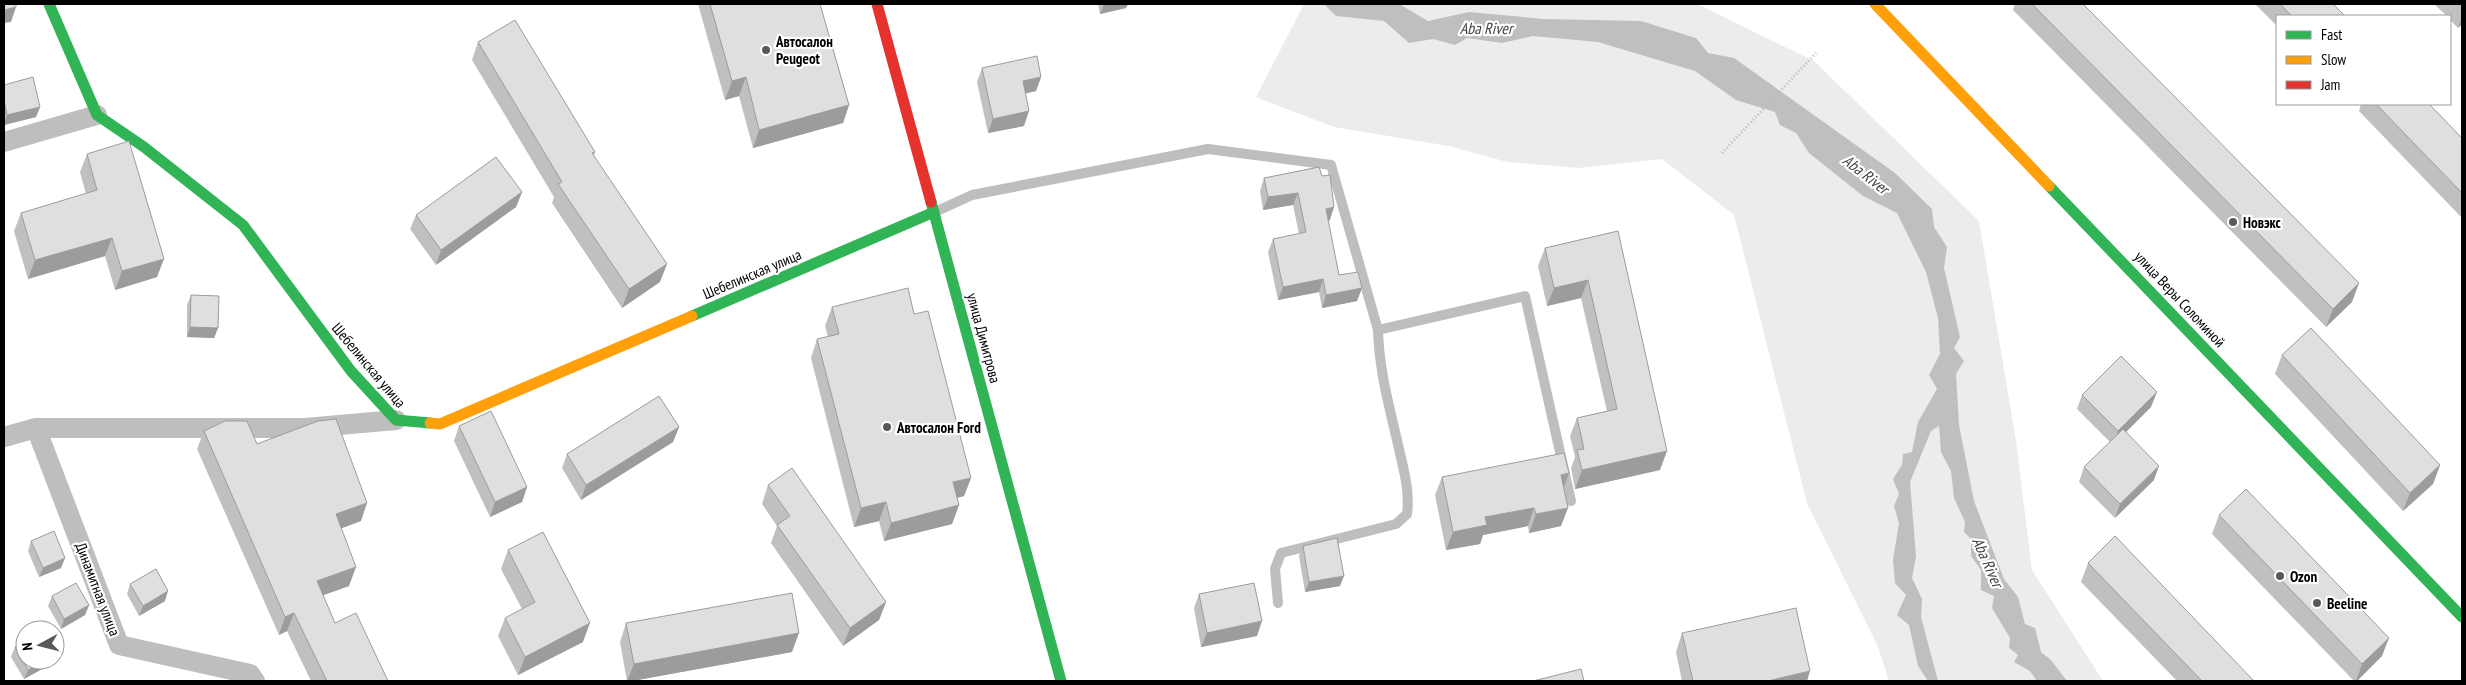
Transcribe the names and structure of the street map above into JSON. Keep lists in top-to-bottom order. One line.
{"streets":{"street":["Шебелинская улица","улица Веры Соломиной","улица Димитрова","Динамитная улица"]},"crossings":[["Шебелинская улица","улица Димитрова"]],"water":["Aba River"],"places":["Автосалон Peugeot","Новэкс","Автосалон Ford","Ozon","Beeline"],"legend":["Fast","Slow","Jam"],"north":"left"}
